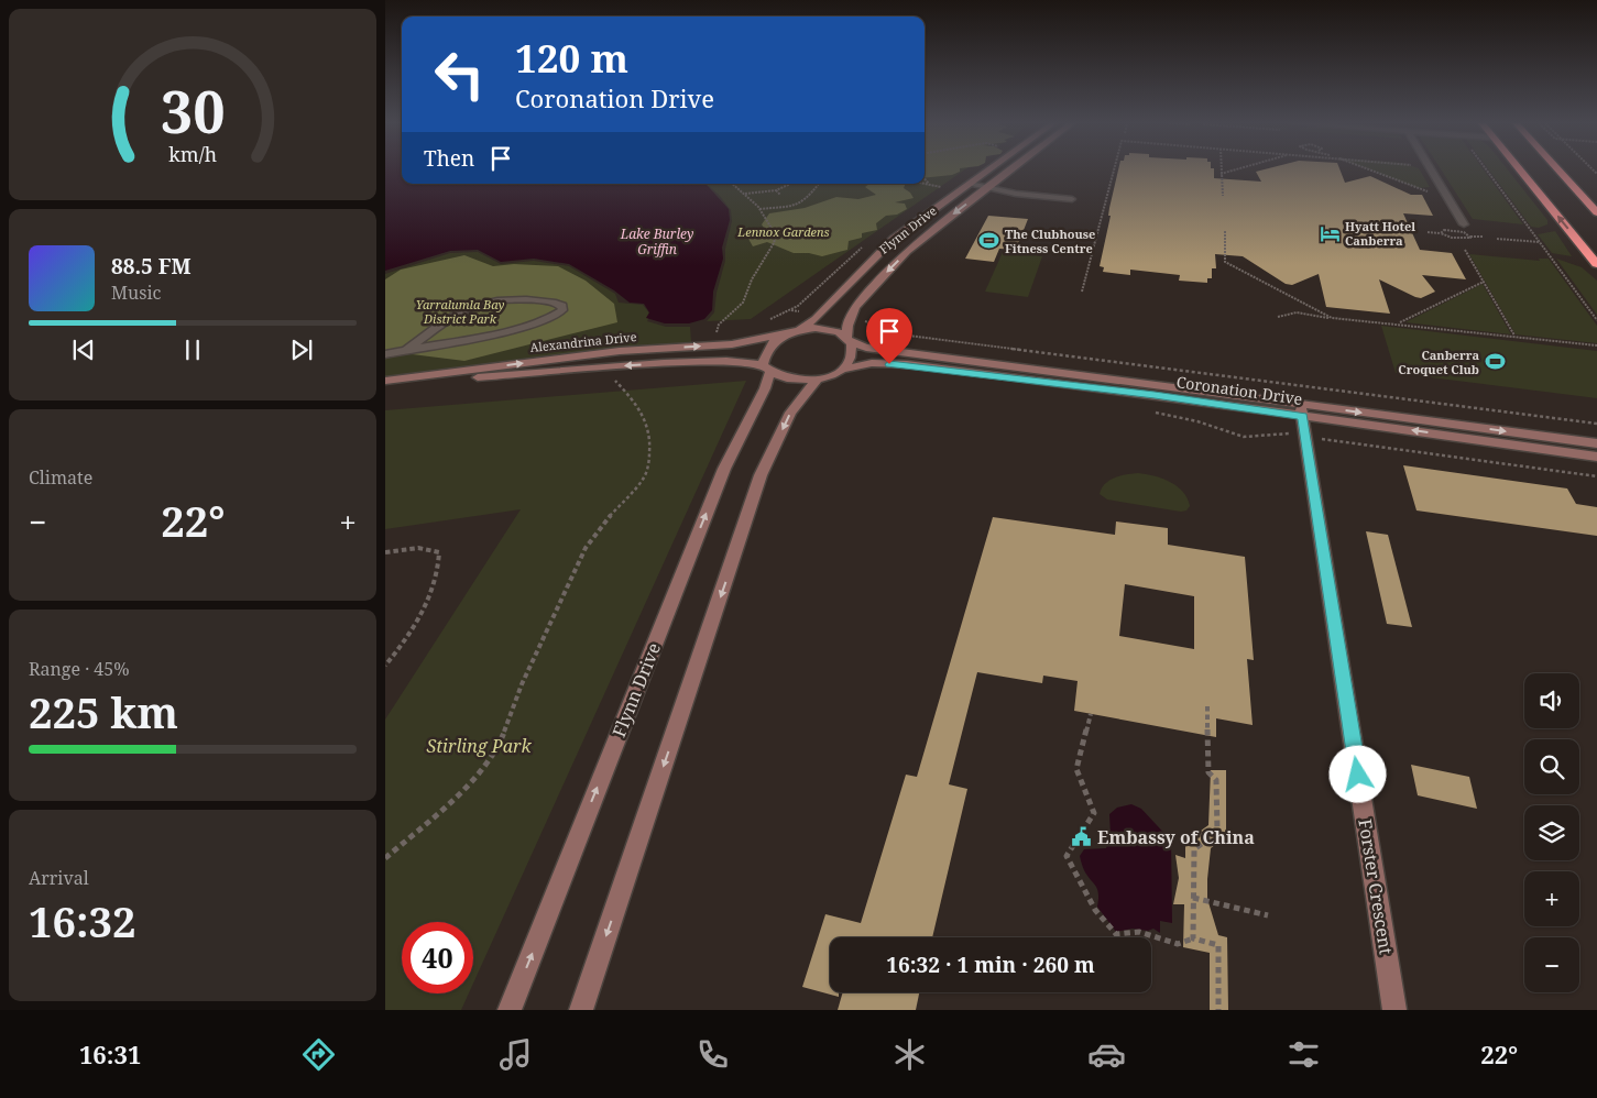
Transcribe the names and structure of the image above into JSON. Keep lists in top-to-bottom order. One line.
{"streets":{"main road":["Flynn Drive","Alexandrina Drive","Coronation Drive","Forster Crescent"]},"crossings":[["Flynn Drive","Alexandrina Drive"],["Flynn Drive","Coronation Drive"],["Alexandrina Drive","Coronation Drive"],["Coronation Drive","Forster Crescent"]],"water":["Lake Burley Griffin"],"parks":["Lennox Gardens","Yarralumla Bay District Park","Stirling Park"],"places":{"hotel":["Hyatt Hotel Canberra"],"sports":["The Clubhouse Fitness Centre","Canberra Croquet Club"],"public building":["Embassy of China"]},"page":{"turn":["120 m","Coronation Drive"],"then":"Then","song":["88.5 FM","Music"],"tile":["Climate",["Range · 45%","225 km"],["Arrival","16:32"]],"heat":["−","22°","+"],"map_buttons":["+","−"],"limit":"40","trip":"16:32 · 1 min · 260 m","tabs":["16:31","22°"],"gauge":["30","km/h"]}}
